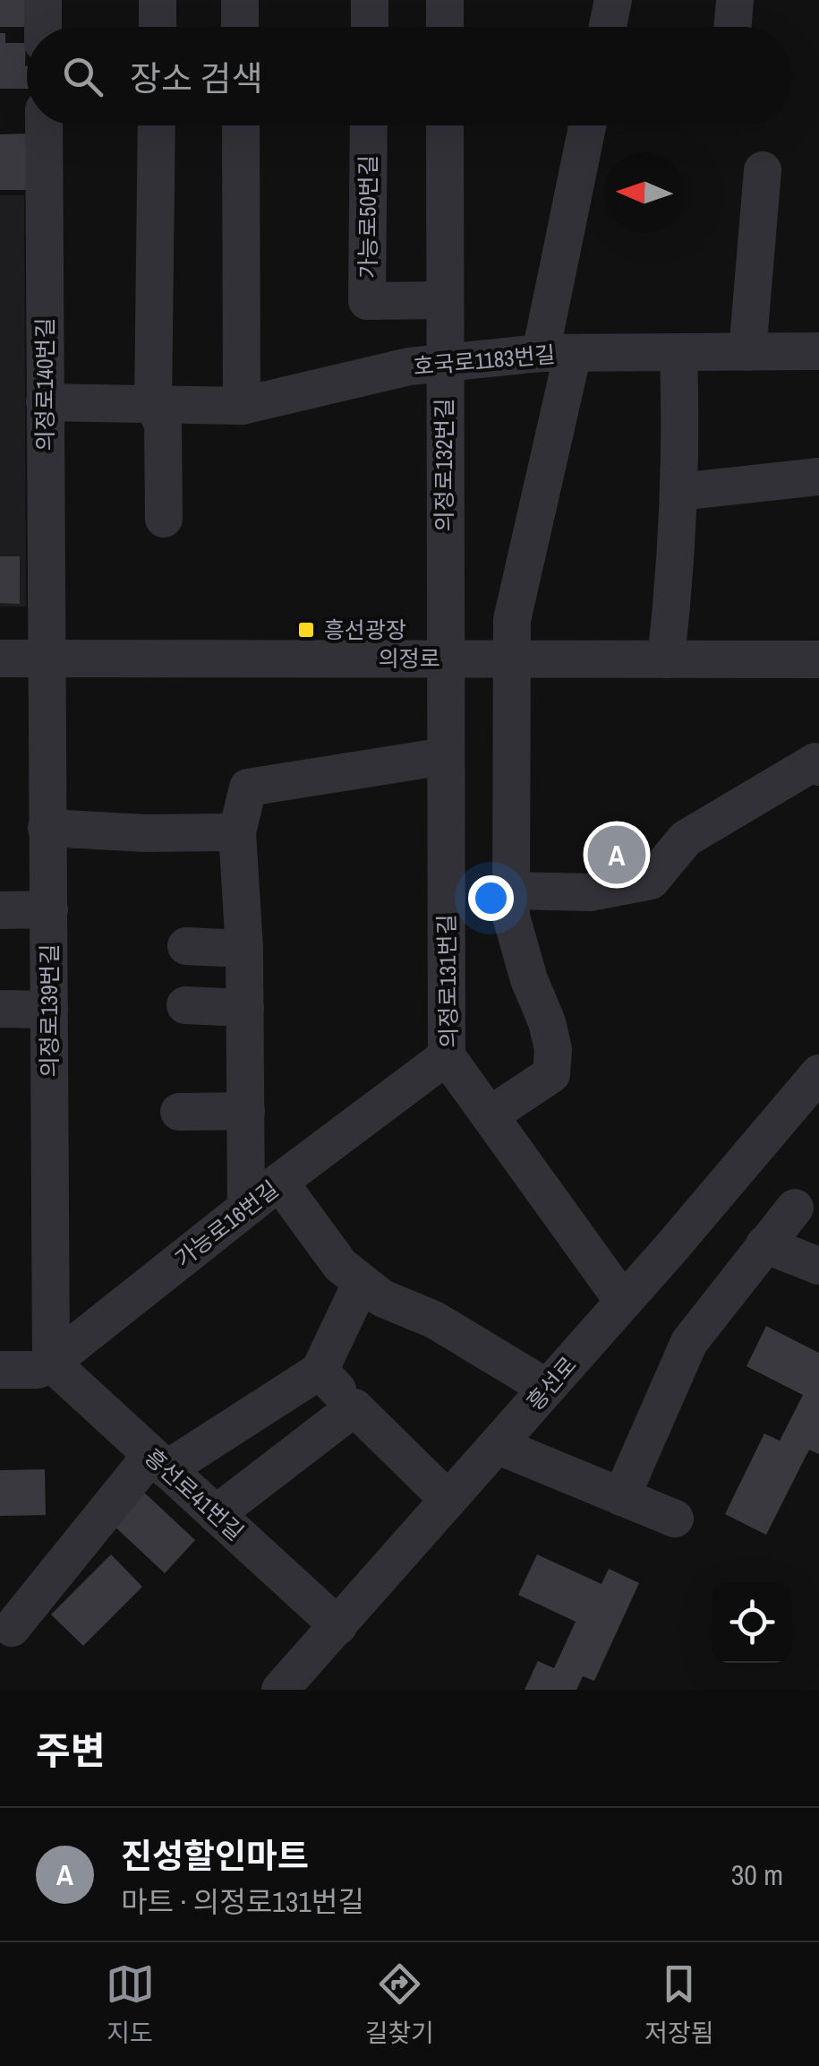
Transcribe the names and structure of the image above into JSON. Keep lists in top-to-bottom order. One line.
{"streets":{"street":["가능로50번길","호국로1183번길","의정로140번길","의정로132번길","의정로","의정로131번길","의정로139번길","가능로16번길","흥선로","흥선로41번길"]},"crossings":[["가능로50번길","의정로132번길"],["호국로1183번길","의정로140번길"],["호국로1183번길","의정로132번길"],["의정로140번길","의정로"],["의정로140번길","의정로139번길"],["의정로132번길","의정로"],["의정로132번길","의정로131번길"],["의정로","의정로131번길"],["의정로","의정로139번길"],["의정로131번길","가능로16번길"],["의정로131번길","흥선로"],["의정로139번길","가능로16번길"],["의정로139번길","흥선로41번길"],["가능로16번길","흥선로41번길"],["흥선로","흥선로41번길"]],"places":{"transit":["흥선광장"]},"north":"left","page":{"search":"장소 검색","pins":"A","heading":"주변","list":[{"mark":"A","name":"진성할인마트","note":"마트 · 의정로131번길","value":"30 m"}],"nav":["지도","길찾기","저장됨"]}}
